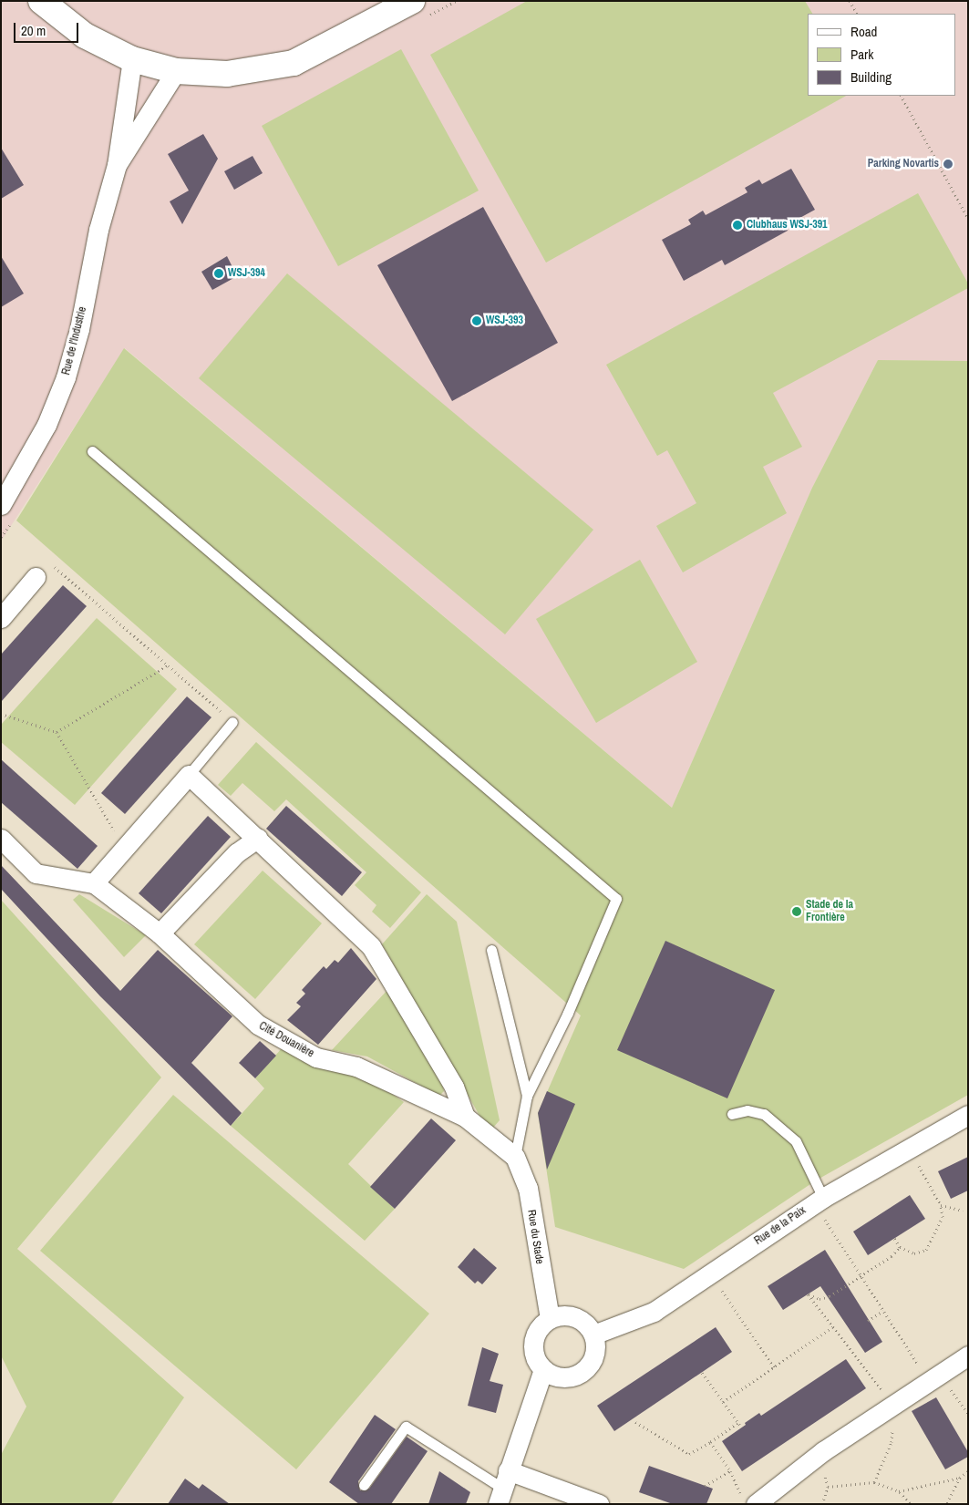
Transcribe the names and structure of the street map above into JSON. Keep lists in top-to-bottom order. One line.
{"streets":{"street":["Rue de l'Industrie","Cité Douanière","Rue de la Paix","Rue du Stade"]},"crossings":[["Cité Douanière","Rue du Stade"],["Rue de la Paix","Rue du Stade"]],"places":["Parking Novartis","Clubhaus WSJ-391","WSJ-394","WSJ-393","Stade de la Frontière"],"legend":["Road","Park","Building"],"scale_bar":"20 m"}
